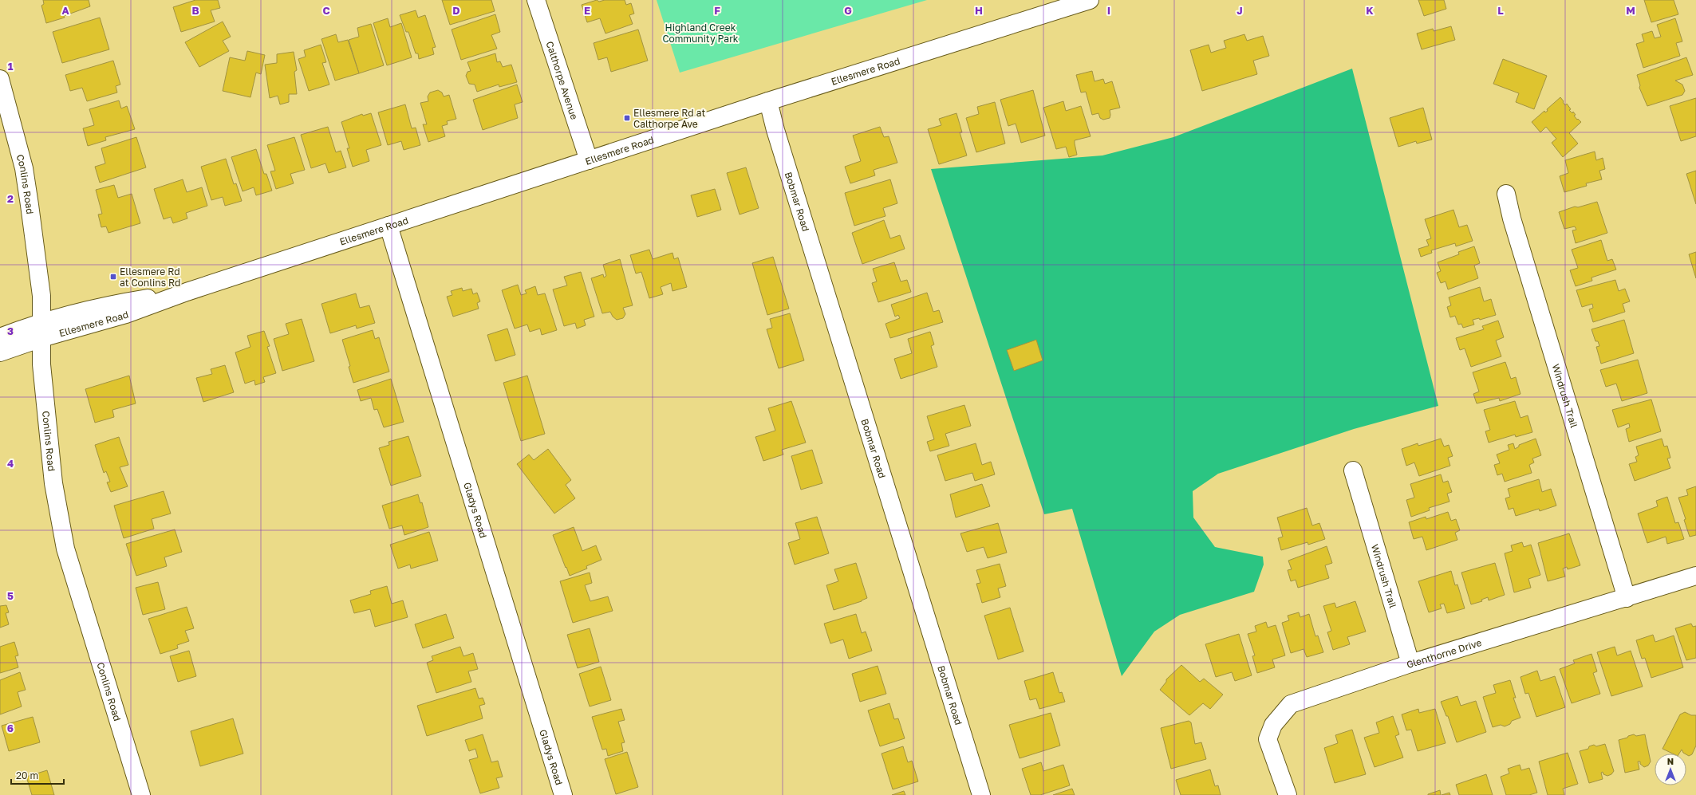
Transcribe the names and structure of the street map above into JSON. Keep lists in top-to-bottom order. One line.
{"streets":{"street":["Ellesmere Road","Calthorpe Avenue","Conlins Road","Bobmar Road","Windrush Trail","Gladys Road","Glenthorne Drive"]},"crossings":[["Ellesmere Road","Calthorpe Avenue"],["Ellesmere Road","Conlins Road"],["Ellesmere Road","Bobmar Road"],["Ellesmere Road","Gladys Road"],["Windrush Trail","Glenthorne Drive"]],"parks":["Highland Creek Community Park"],"places":{"transit":["Ellesmere Rd at Calthorpe Ave","Ellesmere Rd at Conlins Rd"]},"scale_bar":"20 m","north":"top","grid":{"columns":["A","B","C","D","E","F","G","H","I","J","K","L","M"],"rows":["1","2","3","4","5","6"]}}
